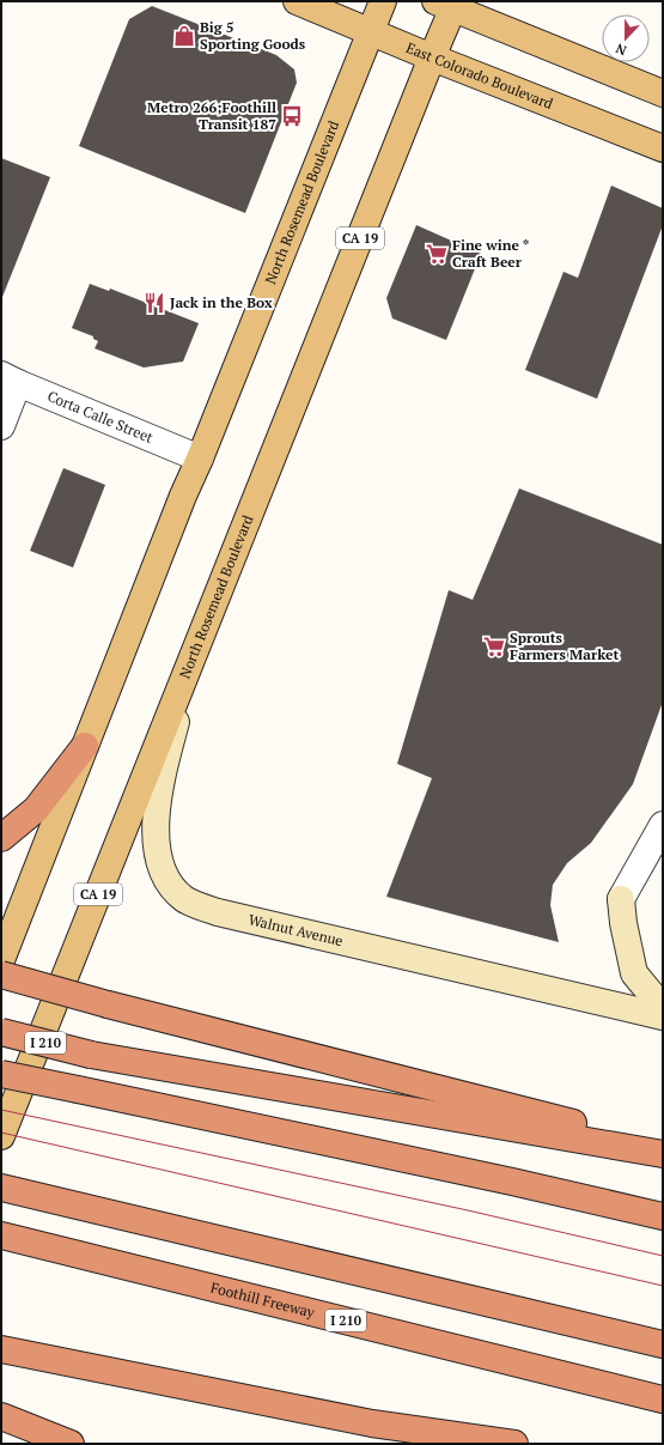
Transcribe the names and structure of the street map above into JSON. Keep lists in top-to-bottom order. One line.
{"streets":{"highway":["I 210","Foothill Freeway"],"main road":["East Colorado Boulevard","North Rosemead Boulevard","CA 19","Walnut Avenue"],"street":["Corta Calle Street"]},"crossings":[["East Colorado Boulevard","North Rosemead Boulevard"],["East Colorado Boulevard","CA 19"],["North Rosemead Boulevard","CA 19"],["North Rosemead Boulevard","Corta Calle Street"],["North Rosemead Boulevard","Walnut Avenue"]],"places":{"shop":["Big 5 Sporting Goods"],"bus stop":["Metro 266;Foothill Transit 187"],"supermarket":["Fine wine * Craft Beer","Sprouts Farmers Market"],"restaurant":["Jack in the Box"]},"north":"bottom"}
